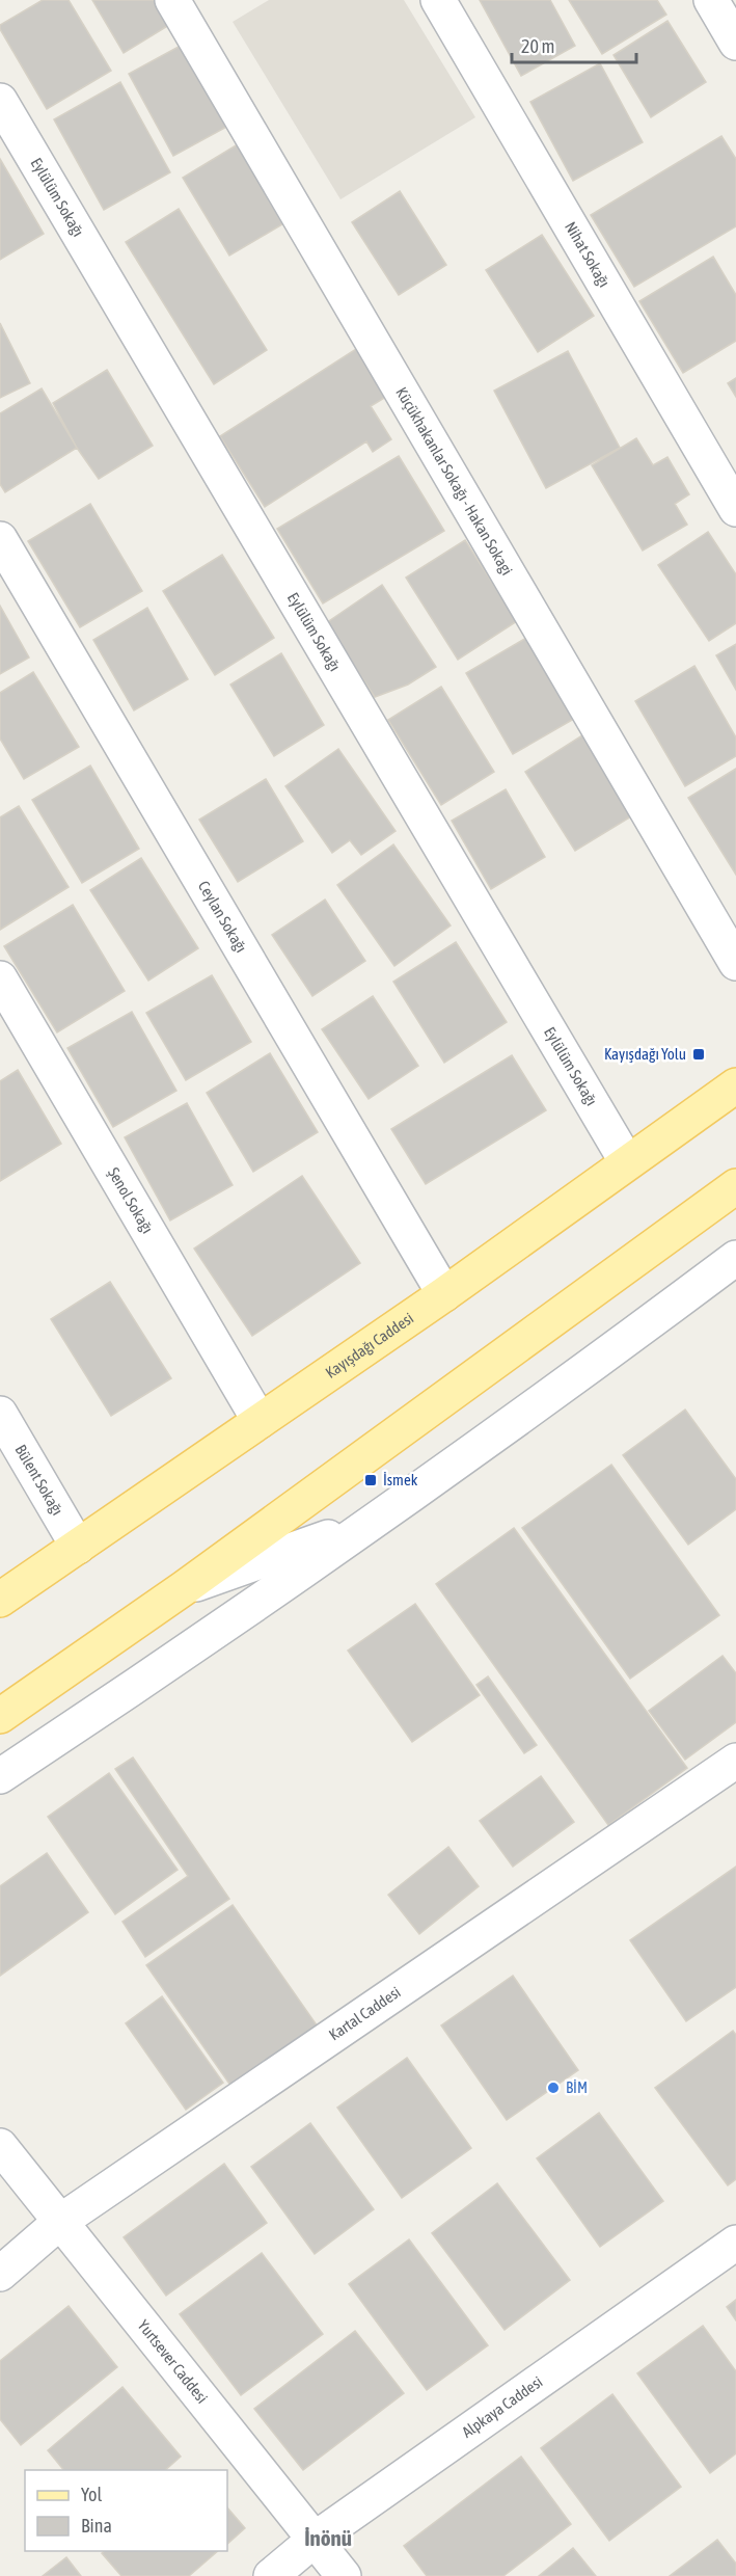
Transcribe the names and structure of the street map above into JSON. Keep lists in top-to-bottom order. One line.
{"streets":{"main road":["Kayışdağı Caddesi"],"street":["Eylülüm Sokağı","Nihat Sokağı","Küçükhakanlar Sokağı - Hakan Sokagi","Ceylan Sokağı","Şenol Sokağı","Bülent Sokağı","Kartal Caddesi","Yurtsever Caddesi","Alpkaya Caddesi"]},"crossings":[["Eylülüm Sokağı","Kayışdağı Caddesi"],["Ceylan Sokağı","Kayışdağı Caddesi"],["Şenol Sokağı","Kayışdağı Caddesi"],["Kayışdağı Caddesi","Bülent Sokağı"],["Kartal Caddesi","Yurtsever Caddesi"],["Yurtsever Caddesi","Alpkaya Caddesi"]],"districts":["İnönü"],"places":{"transit":["Kayışdağı Yolu","İsmek"],"other":["BİM"]},"legend":["Yol","Bina"],"scale_bar":"20 m"}
